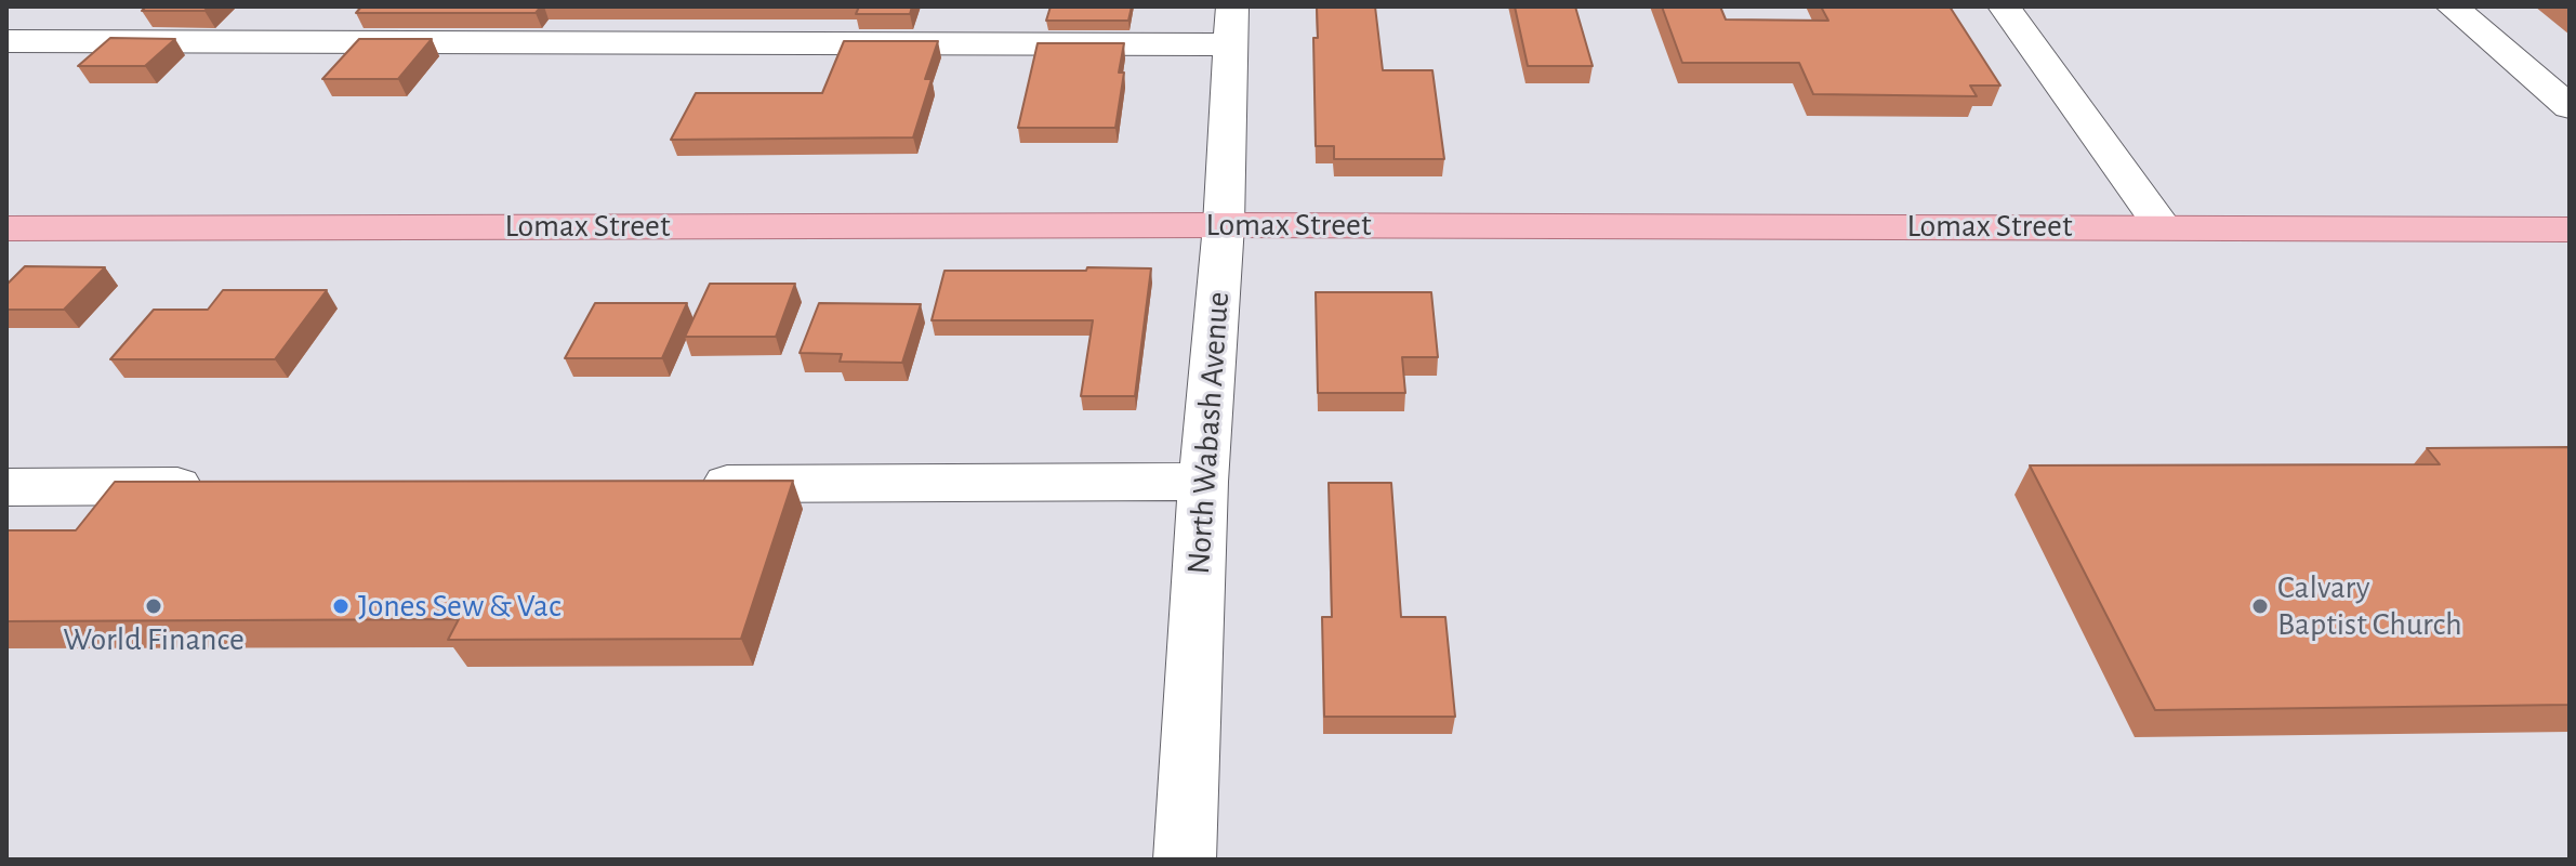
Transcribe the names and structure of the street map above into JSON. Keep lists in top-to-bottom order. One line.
{"streets":{"main road":["Lomax Street"],"street":["North Wabash Avenue"]},"crossings":[["Lomax Street","North Wabash Avenue"]],"places":["World Finance","Jones Sew & Vac","Calvary Baptist Church"]}
